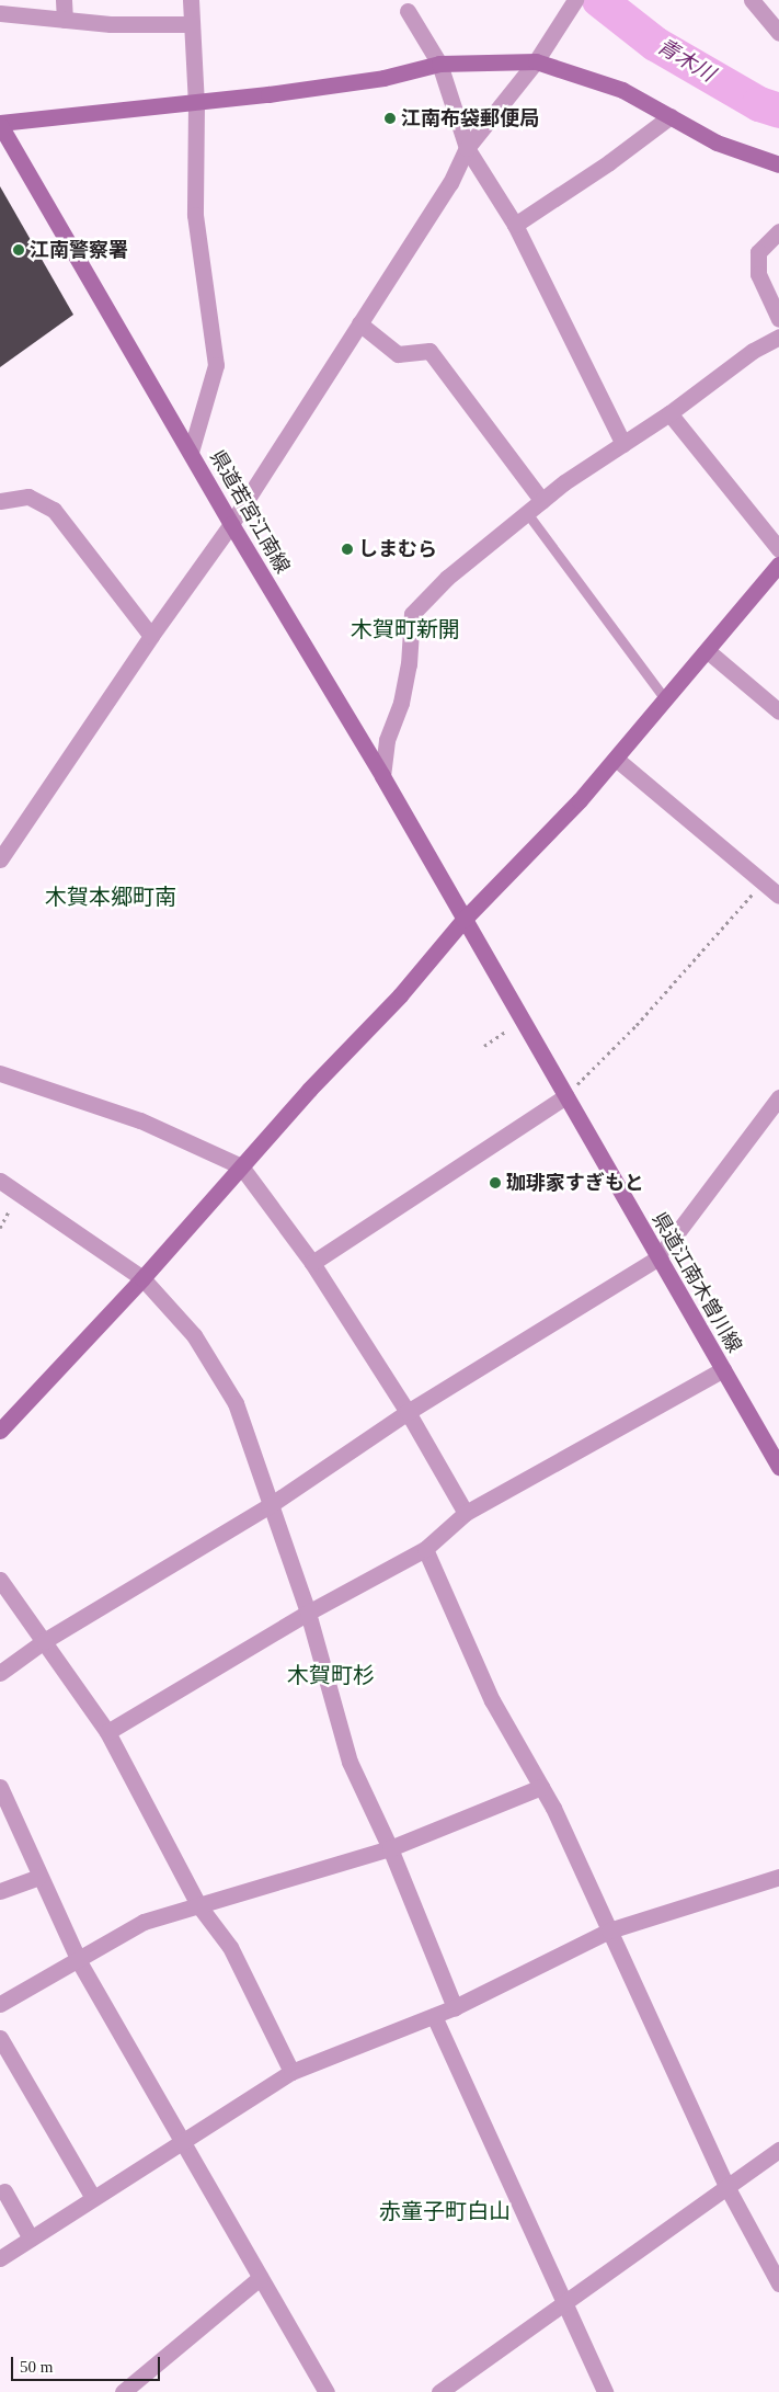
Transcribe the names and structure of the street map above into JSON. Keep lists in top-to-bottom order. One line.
{"streets":{"street":["県道若宮江南線","県道江南木曽川線"]},"crossings":[["県道若宮江南線","県道江南木曽川線"]],"districts":["木賀町新開","木賀本郷町南","木賀町杉","赤童子町白山"],"water":["青木川"],"places":["江南布袋郵便局","江南警察署","しまむら","珈琲家すぎもと"],"scale_bar":"50 m"}
